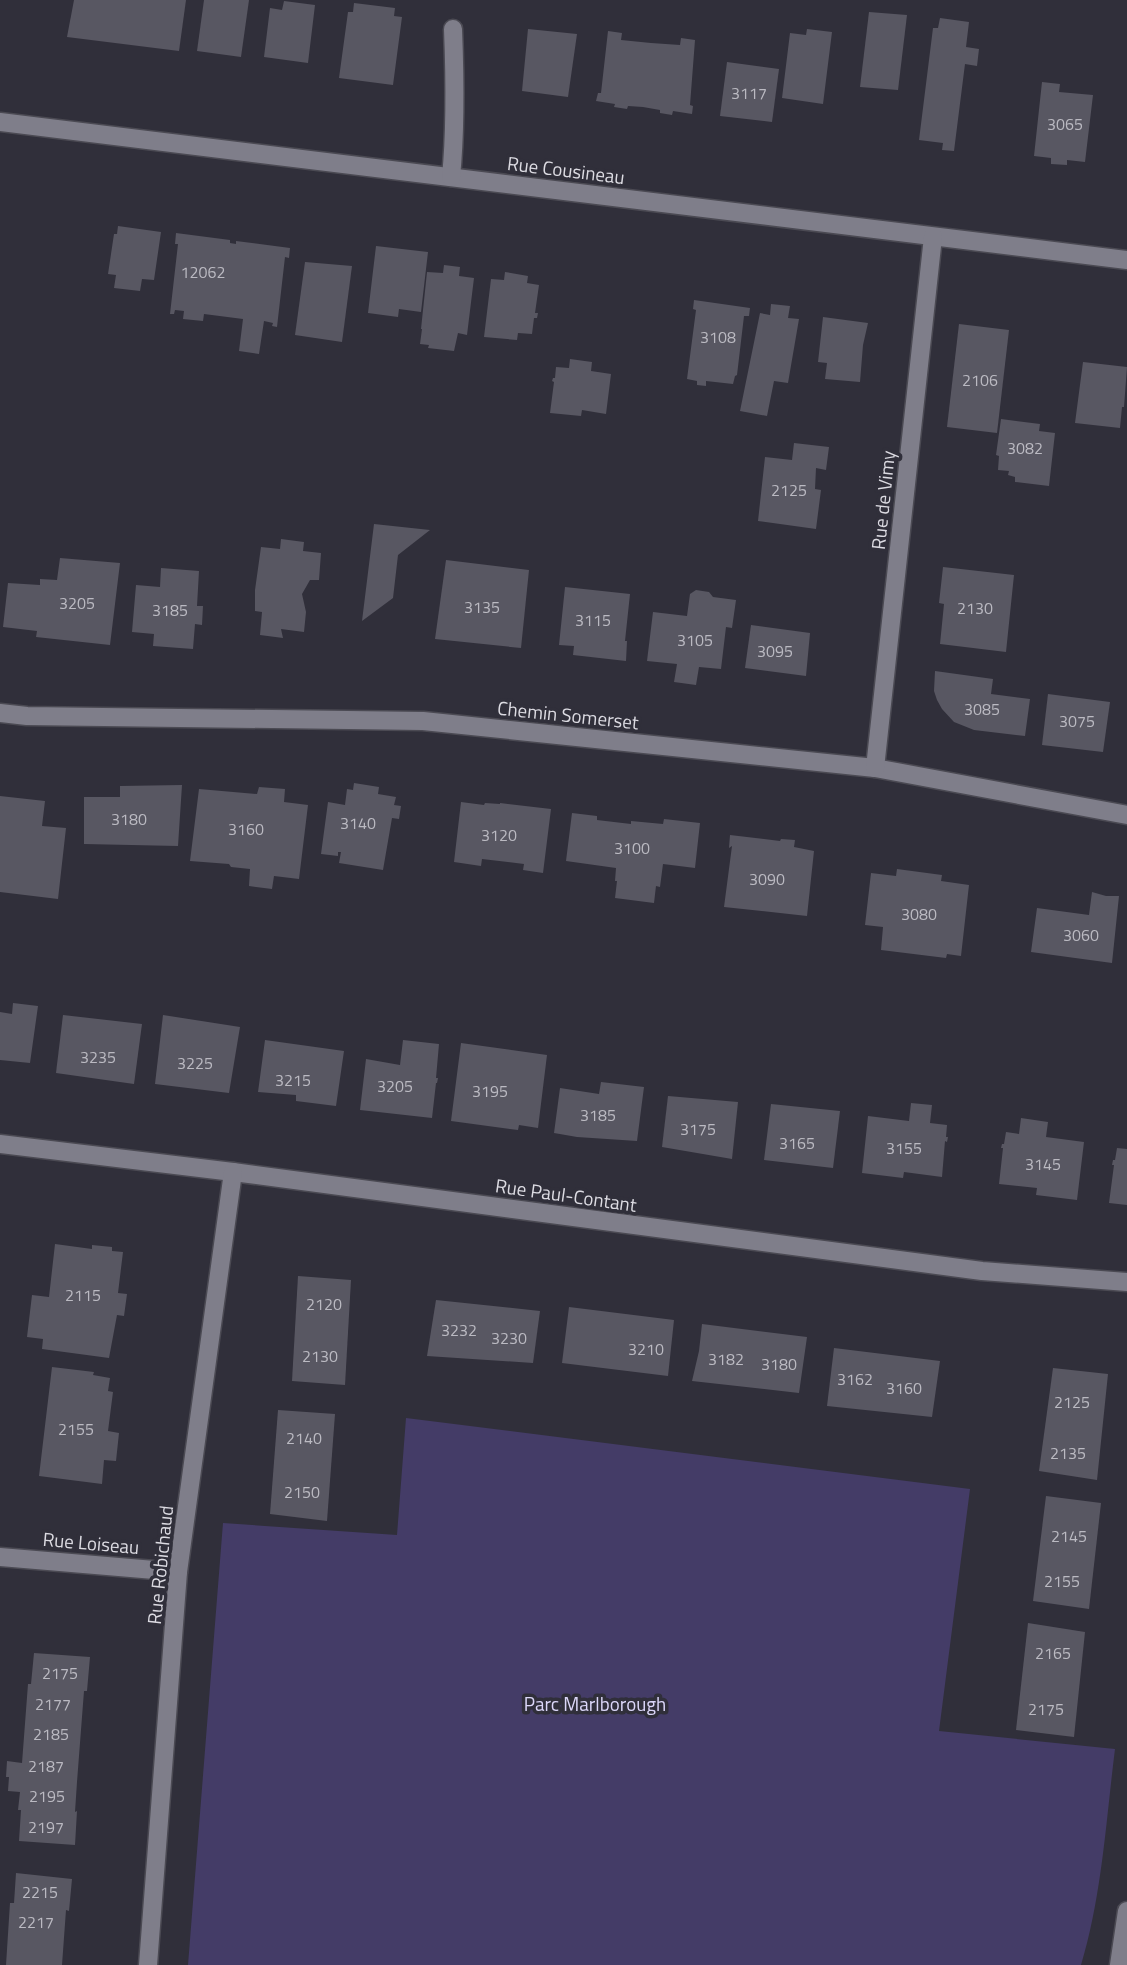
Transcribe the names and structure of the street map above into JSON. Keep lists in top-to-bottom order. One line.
{"streets":{"street":["Rue Cousineau","Rue de Vimy","Chemin Somerset","Rue Paul-Contant","Rue Loiseau","Rue Robichaud"]},"crossings":[["Rue Cousineau","Rue de Vimy"],["Rue de Vimy","Chemin Somerset"],["Rue Paul-Contant","Rue Robichaud"],["Rue Loiseau","Rue Robichaud"]],"parks":["Parc Marlborough"],"house_numbers":["3117","3065","12062","3108","2106","3082","2125","3205","3135","2130","3185","3115","3105","3095","3085","3075","3180","3140","3160","3120","3100","3090","3080","3060","3235","3225","3215","3205","3195","3185","3175","3165","3155","3145","2115","2120","3232","3230","3210","2130","3182","3180","3162","3160","2125","2155","2140","2135","2150","2145","2155","2165","2175","2177","2175","2185","2187","2195","2197","2215","2217"]}
